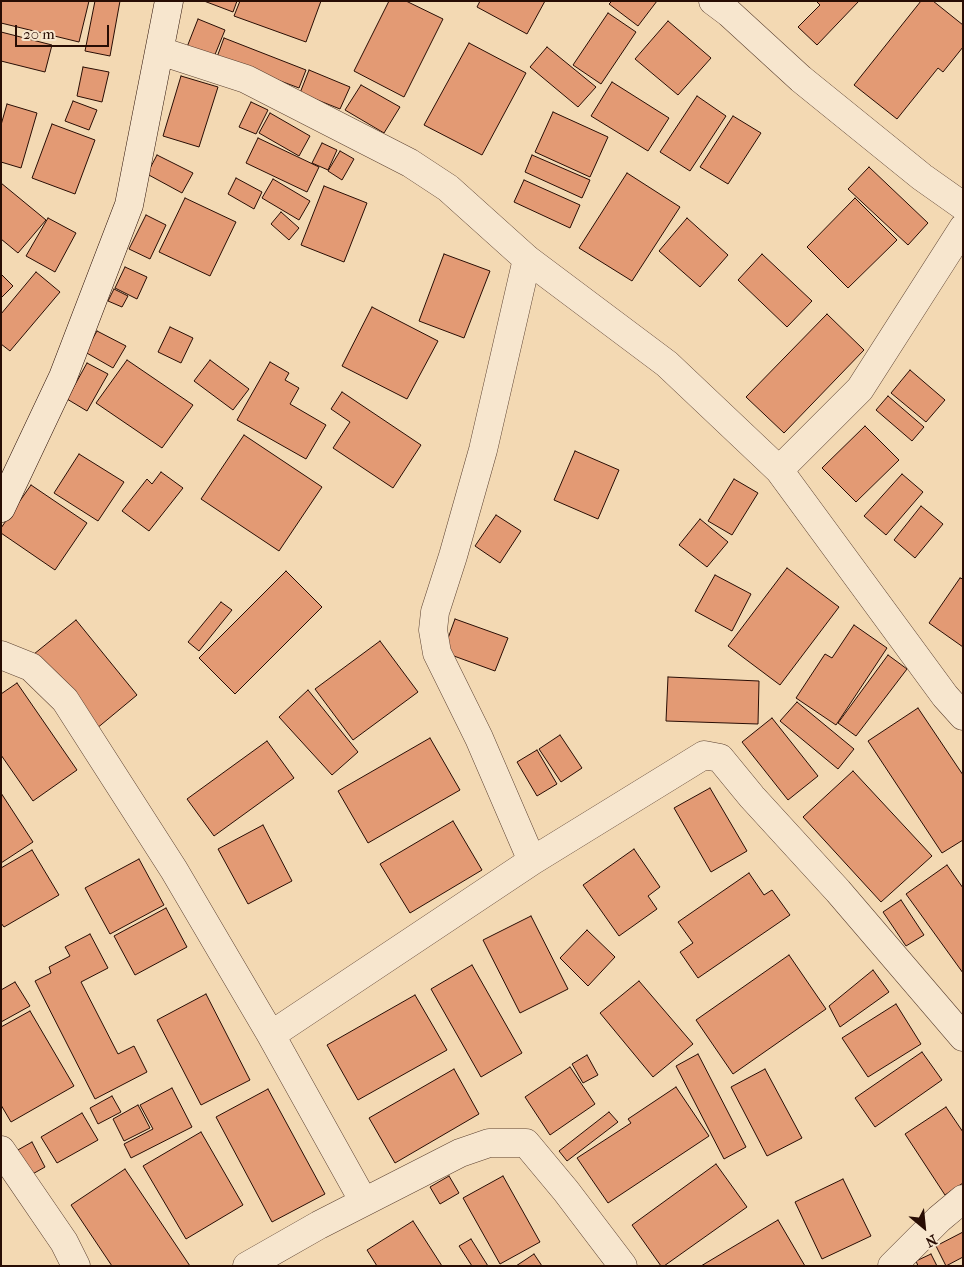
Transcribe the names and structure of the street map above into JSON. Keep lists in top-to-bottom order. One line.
{"scale_bar":"20 m","north":"bottom right"}
